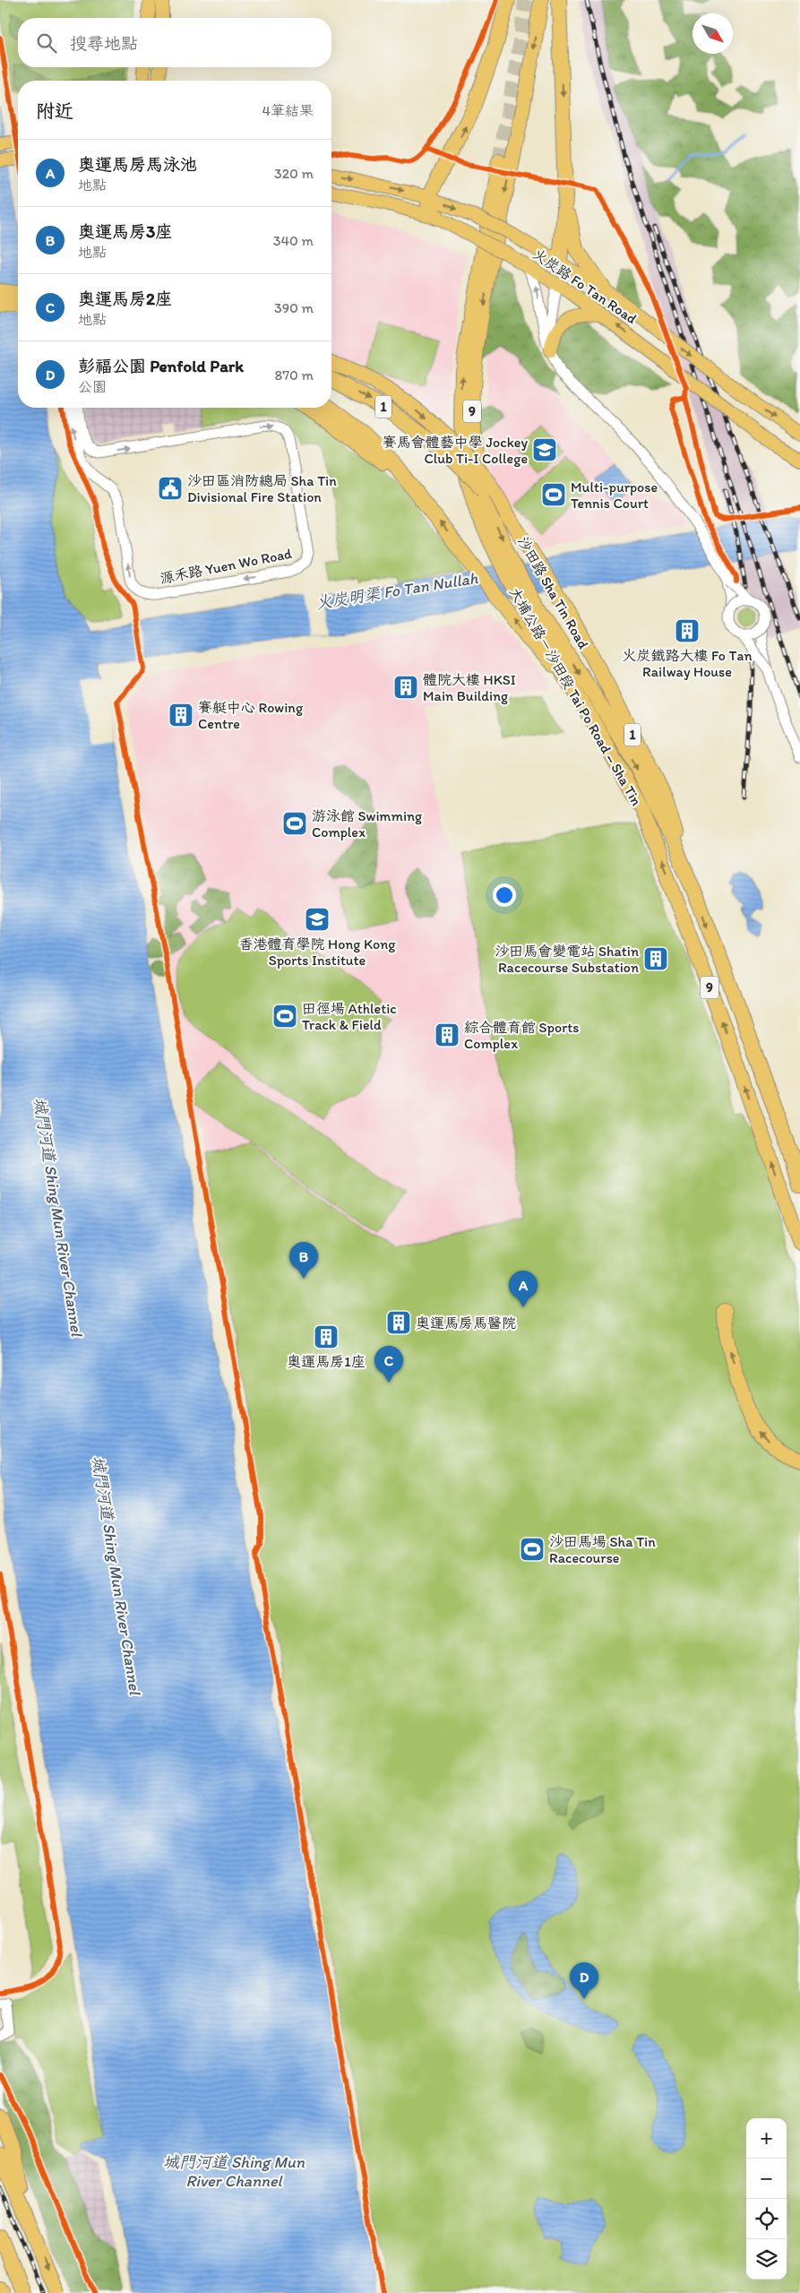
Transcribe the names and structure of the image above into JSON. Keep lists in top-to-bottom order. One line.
{"streets":{"highway":["1","9","沙田路 Sha Tin Road","大埔公路－沙田段 Tai Po Road – Sha Tin"],"main road":["火炭路 Fo Tan Road"],"street":["源禾路 Yuen Wo Road"]},"crossings":[["1","大埔公路－沙田段 Tai Po Road – Sha Tin"],["沙田路 Sha Tin Road","大埔公路－沙田段 Tai Po Road – Sha Tin"]],"water":["火炭明渠 Fo Tan Nullah","城門河道 Shing Mun River Channel"],"places":{"school or university":["賽馬會體藝中學 Jockey Club Ti-I College","香港體育學院 Hong Kong Sports Institute"],"public building":["沙田區消防總局 Sha Tin Divisional Fire Station"],"sports":["Multi-purpose Tennis Court","游泳館 Swimming Complex","田徑場 Athletic Track & Field","沙田馬場 Sha Tin Racecourse"],"building":["火炭鐵路大樓 Fo Tan Railway House","體院大樓 HKSI Main Building","賽艇中心 Rowing Centre","沙田馬會變電站 Shatin Racecourse Substation","綜合體育館 Sports Complex","奧運馬房馬醫院","奧運馬房1座"]},"north":"bottom right","page":{"search":"搜尋地點","heading":["附近","4筆結果"],"list":[{"mark":"A","name":"奧運馬房馬泳池","note":"地點","value":"320 m"},{"mark":"B","name":"奧運馬房3座","note":"地點","value":"340 m"},{"mark":"C","name":"奧運馬房2座","note":"地點","value":"390 m"},{"mark":"D","name":"彭福公園 Penfold Park","note":"公園","value":"870 m"}],"pins":["B","A","C","D"],"map_buttons":["+","−"]}}
